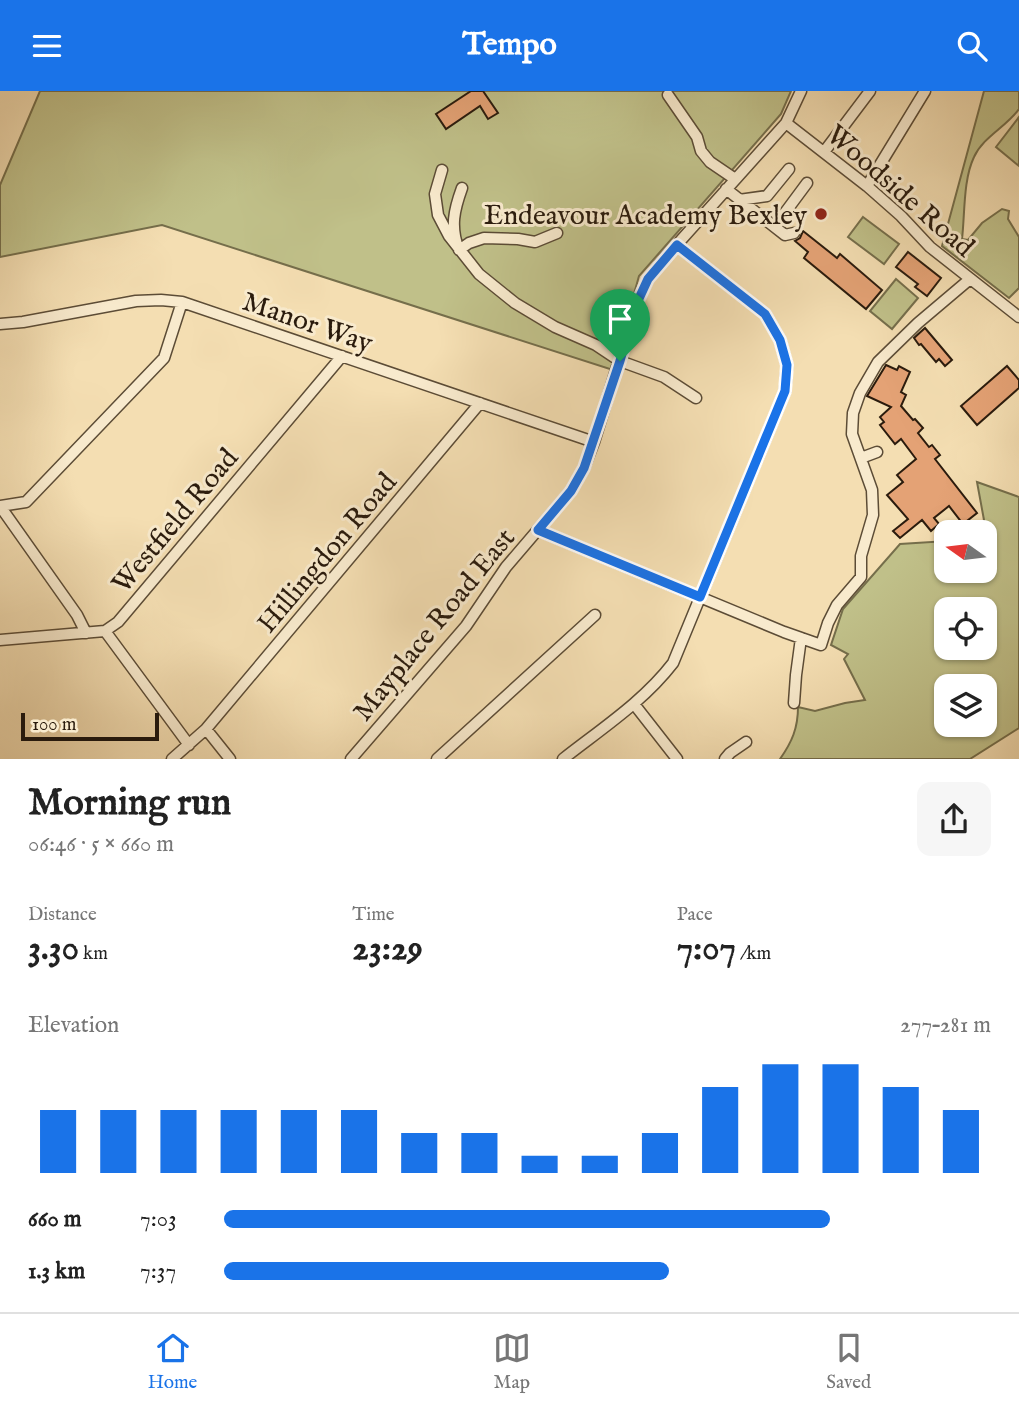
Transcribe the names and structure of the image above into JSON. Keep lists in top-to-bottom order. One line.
{"streets":{"street":["Woodside Road","Manor Way","Westfield Road","Hillingdon Road","Mayplace Road East"]},"crossings":[["Woodside Road","Mayplace Road East"],["Manor Way","Westfield Road"],["Manor Way","Hillingdon Road"],["Manor Way","Mayplace Road East"]],"places":["Endeavour Academy Bexley"],"scale_bar":"100 m","north":"left","page":{"header":"Tempo","scale":"100 m","heading":["Morning run","06:46 · 5 × 660 m"],"stats":[["Distance","3.30 km"],["Time","23:29"],["Pace","7:07 /km"]],"chart":["Elevation","277–281 m"],"list":[{"name":"660 m","note":"7:03"},{"name":"1.3 km","note":"7:37"}],"tabs":["Home","Map","Saved"]}}
